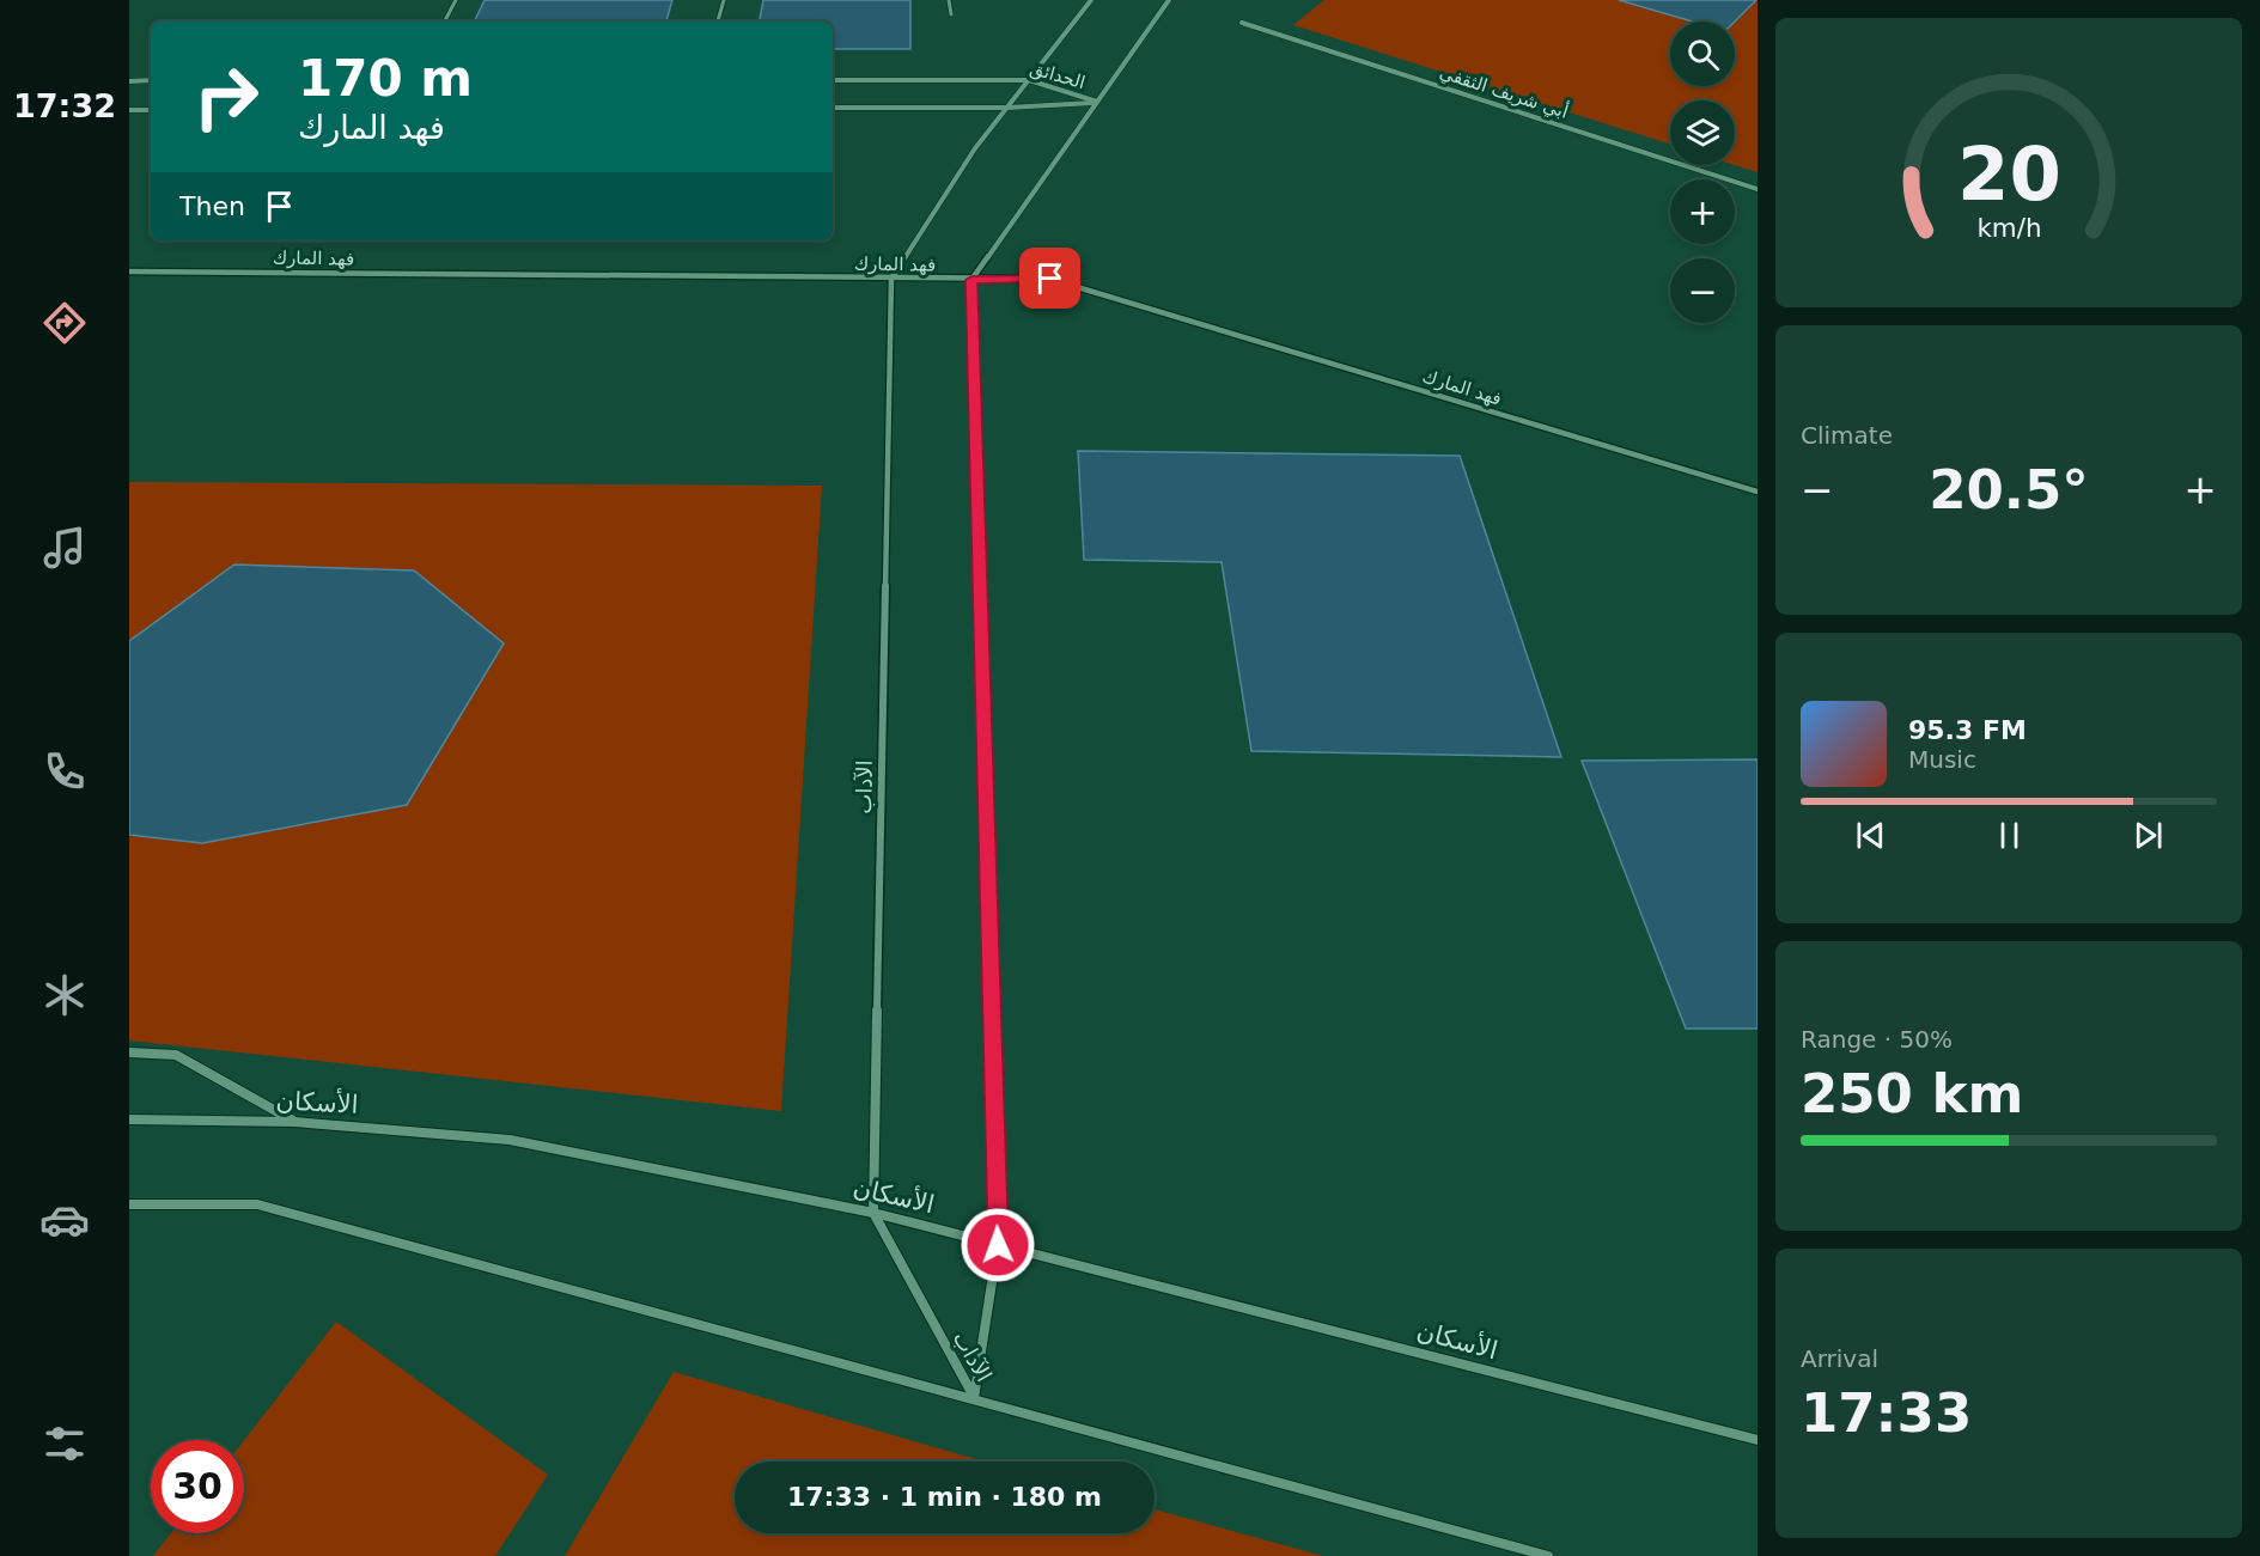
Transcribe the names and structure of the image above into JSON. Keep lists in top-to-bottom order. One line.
{"streets":{"street":["الحدائق","أبي شريف الثقفي","فهد المارك","الآداب","الأسكان"]},"crossings":[["فهد المارك","الآداب"],["الآداب","الأسكان"]],"page":{"tabs":"17:32","map_buttons":["+","−"],"turn":["170 m","فهد المارك"],"then":"Then","tile":["Climate",["Range · 50%","250 km"],["Arrival","17:33"]],"heat":["−","20.5°","+"],"song":["95.3 FM","Music"],"limit":"30","trip":"17:33 · 1 min · 180 m","gauge":["20","km/h"]}}
